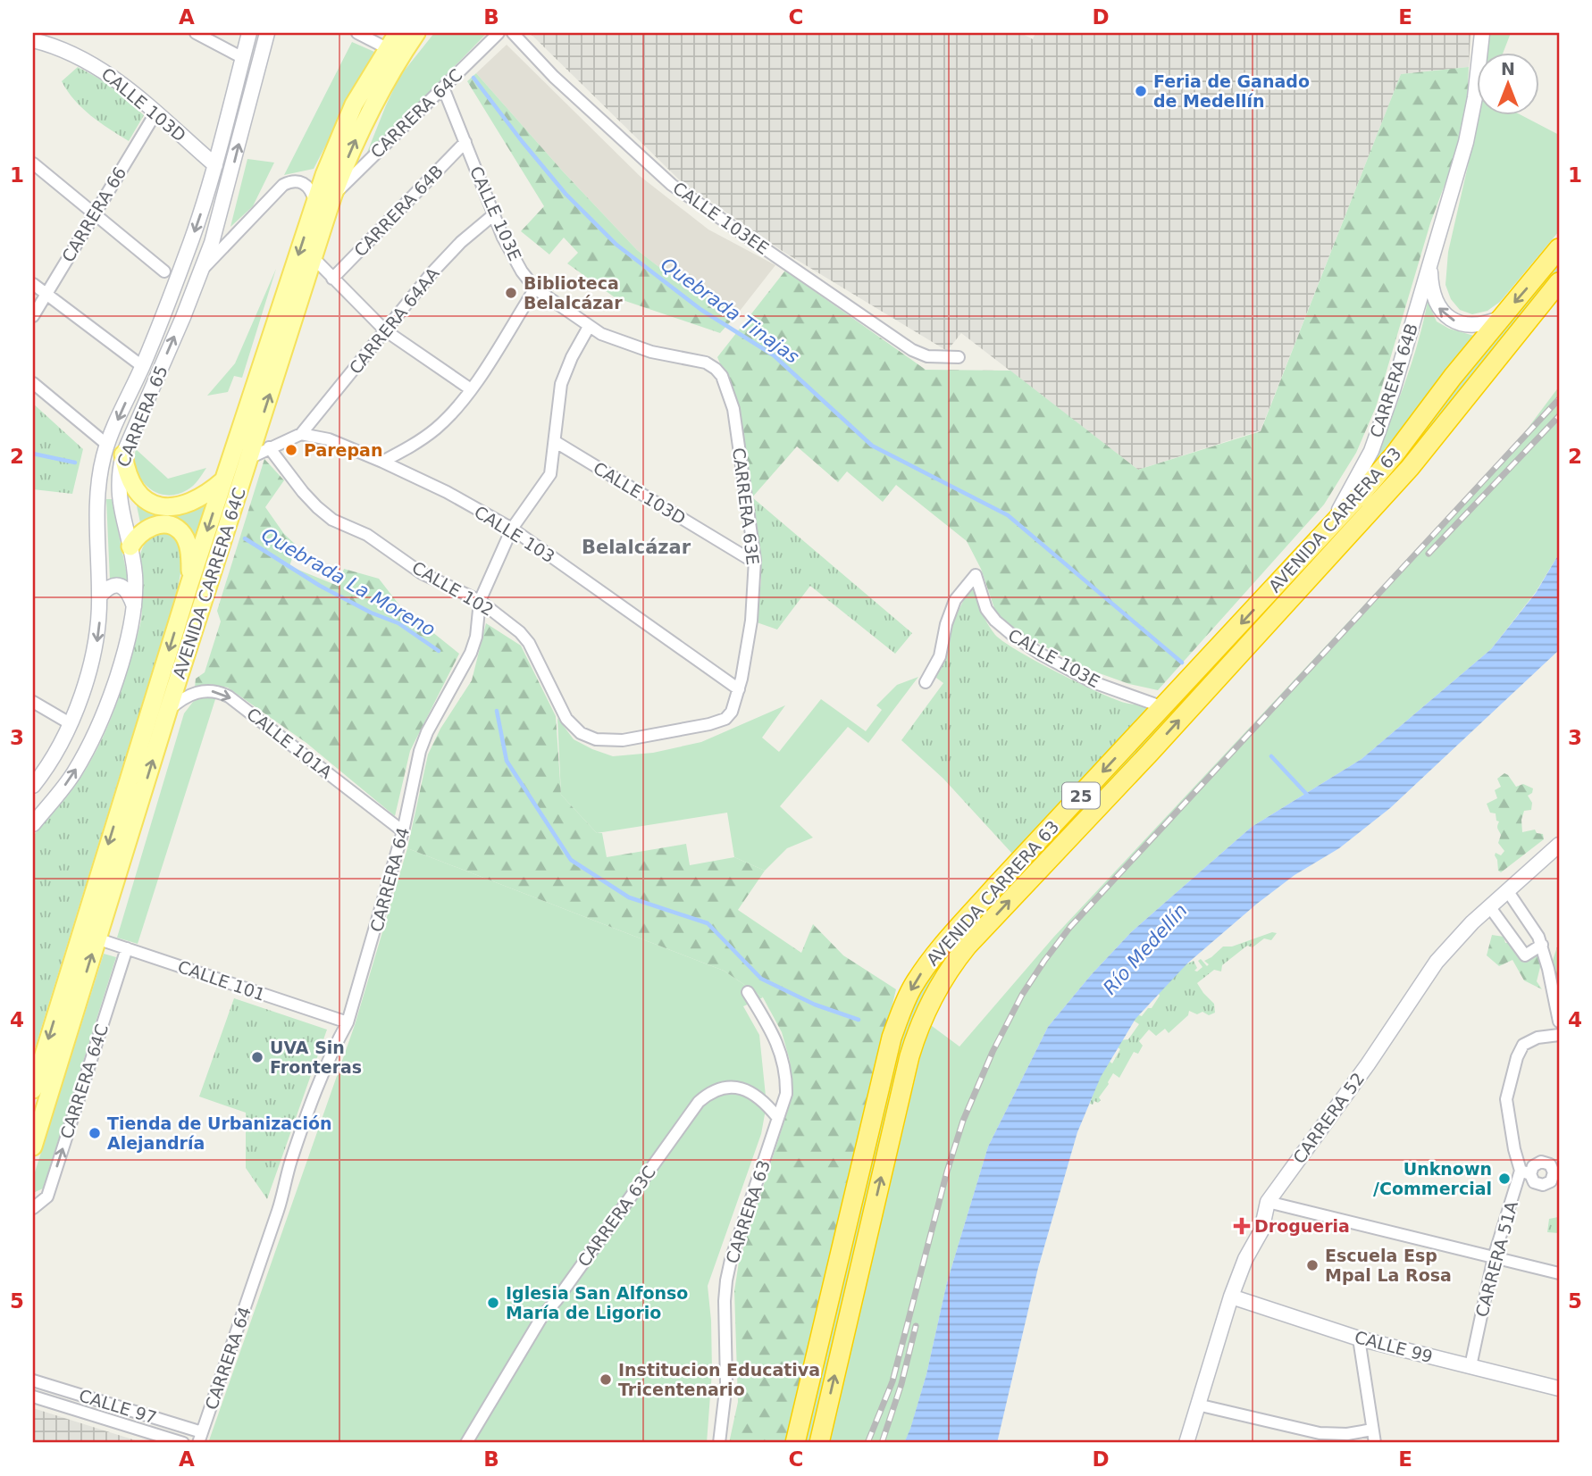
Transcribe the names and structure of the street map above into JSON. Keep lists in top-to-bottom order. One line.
{"streets":{"highway":["AVENIDA CARRERA 63","25"],"main road":["CALLE 103D","CARRERA 64B","CARRERA 65","AVENIDA CARRERA 64C","CARRERA 52","CALLE 99"],"street":["CARRERA 64C","CALLE 103E","CARRERA 66","CALLE 103EE","CARRERA 64AA","CARRERA 63E","CALLE 103","CALLE 102","CALLE 101A","CARRERA 64","CALLE 101","CARRERA 63","CARRERA 63C","CARRERA 51A","CALLE 97"]},"crossings":[["CALLE 103D","CARRERA 66"],["CALLE 103D","CARRERA 65"],["CALLE 103D","CARRERA 63E"],["CALLE 103D","CARRERA 64"],["CARRERA 64C","CALLE 103E"],["CARRERA 64C","AVENIDA CARRERA 64C"],["CARRERA 64C","CALLE 101"],["CARRERA 64B","CALLE 103E"],["CARRERA 64B","AVENIDA CARRERA 63"],["CALLE 103E","CARRERA 64AA"],["CALLE 103E","CARRERA 63E"],["CALLE 103E","AVENIDA CARRERA 63"],["CALLE 103E","CARRERA 64"],["CARRERA 64AA","CALLE 103"],["CARRERA 63E","CALLE 103"],["CARRERA 63E","CALLE 102"],["CALLE 103","CARRERA 64"],["AVENIDA CARRERA 64C","CALLE 101A"],["AVENIDA CARRERA 64C","CALLE 101"],["CALLE 102","CARRERA 64"],["CALLE 101A","CARRERA 64"],["CARRERA 64","CALLE 101"],["CARRERA 64","CALLE 97"],["CARRERA 52","CALLE 99"],["CARRERA 63","CARRERA 63C"],["CARRERA 51A","CALLE 99"]],"one_way":["CARRERA 64C","CALLE 101A"],"districts":["Belalcázar"],"water":["Quebrada Tinajas","Quebrada La Moreno","Río Medellín"],"places":{"other":["Feria de Ganado de Medellín","Biblioteca Belalcázar","Parepan","UVA Sin Fronteras","Tienda de Urbanización Alejandría","Unknown /Commercial","Escuela Esp Mpal La Rosa","Iglesia San Alfonso María de Ligorio","Institucion Educativa Tricentenario"],"health":["Drogueria"]},"north":"top","grid":{"columns":["A","B","C","D","E"],"rows":["1","2","3","4","5"]}}
